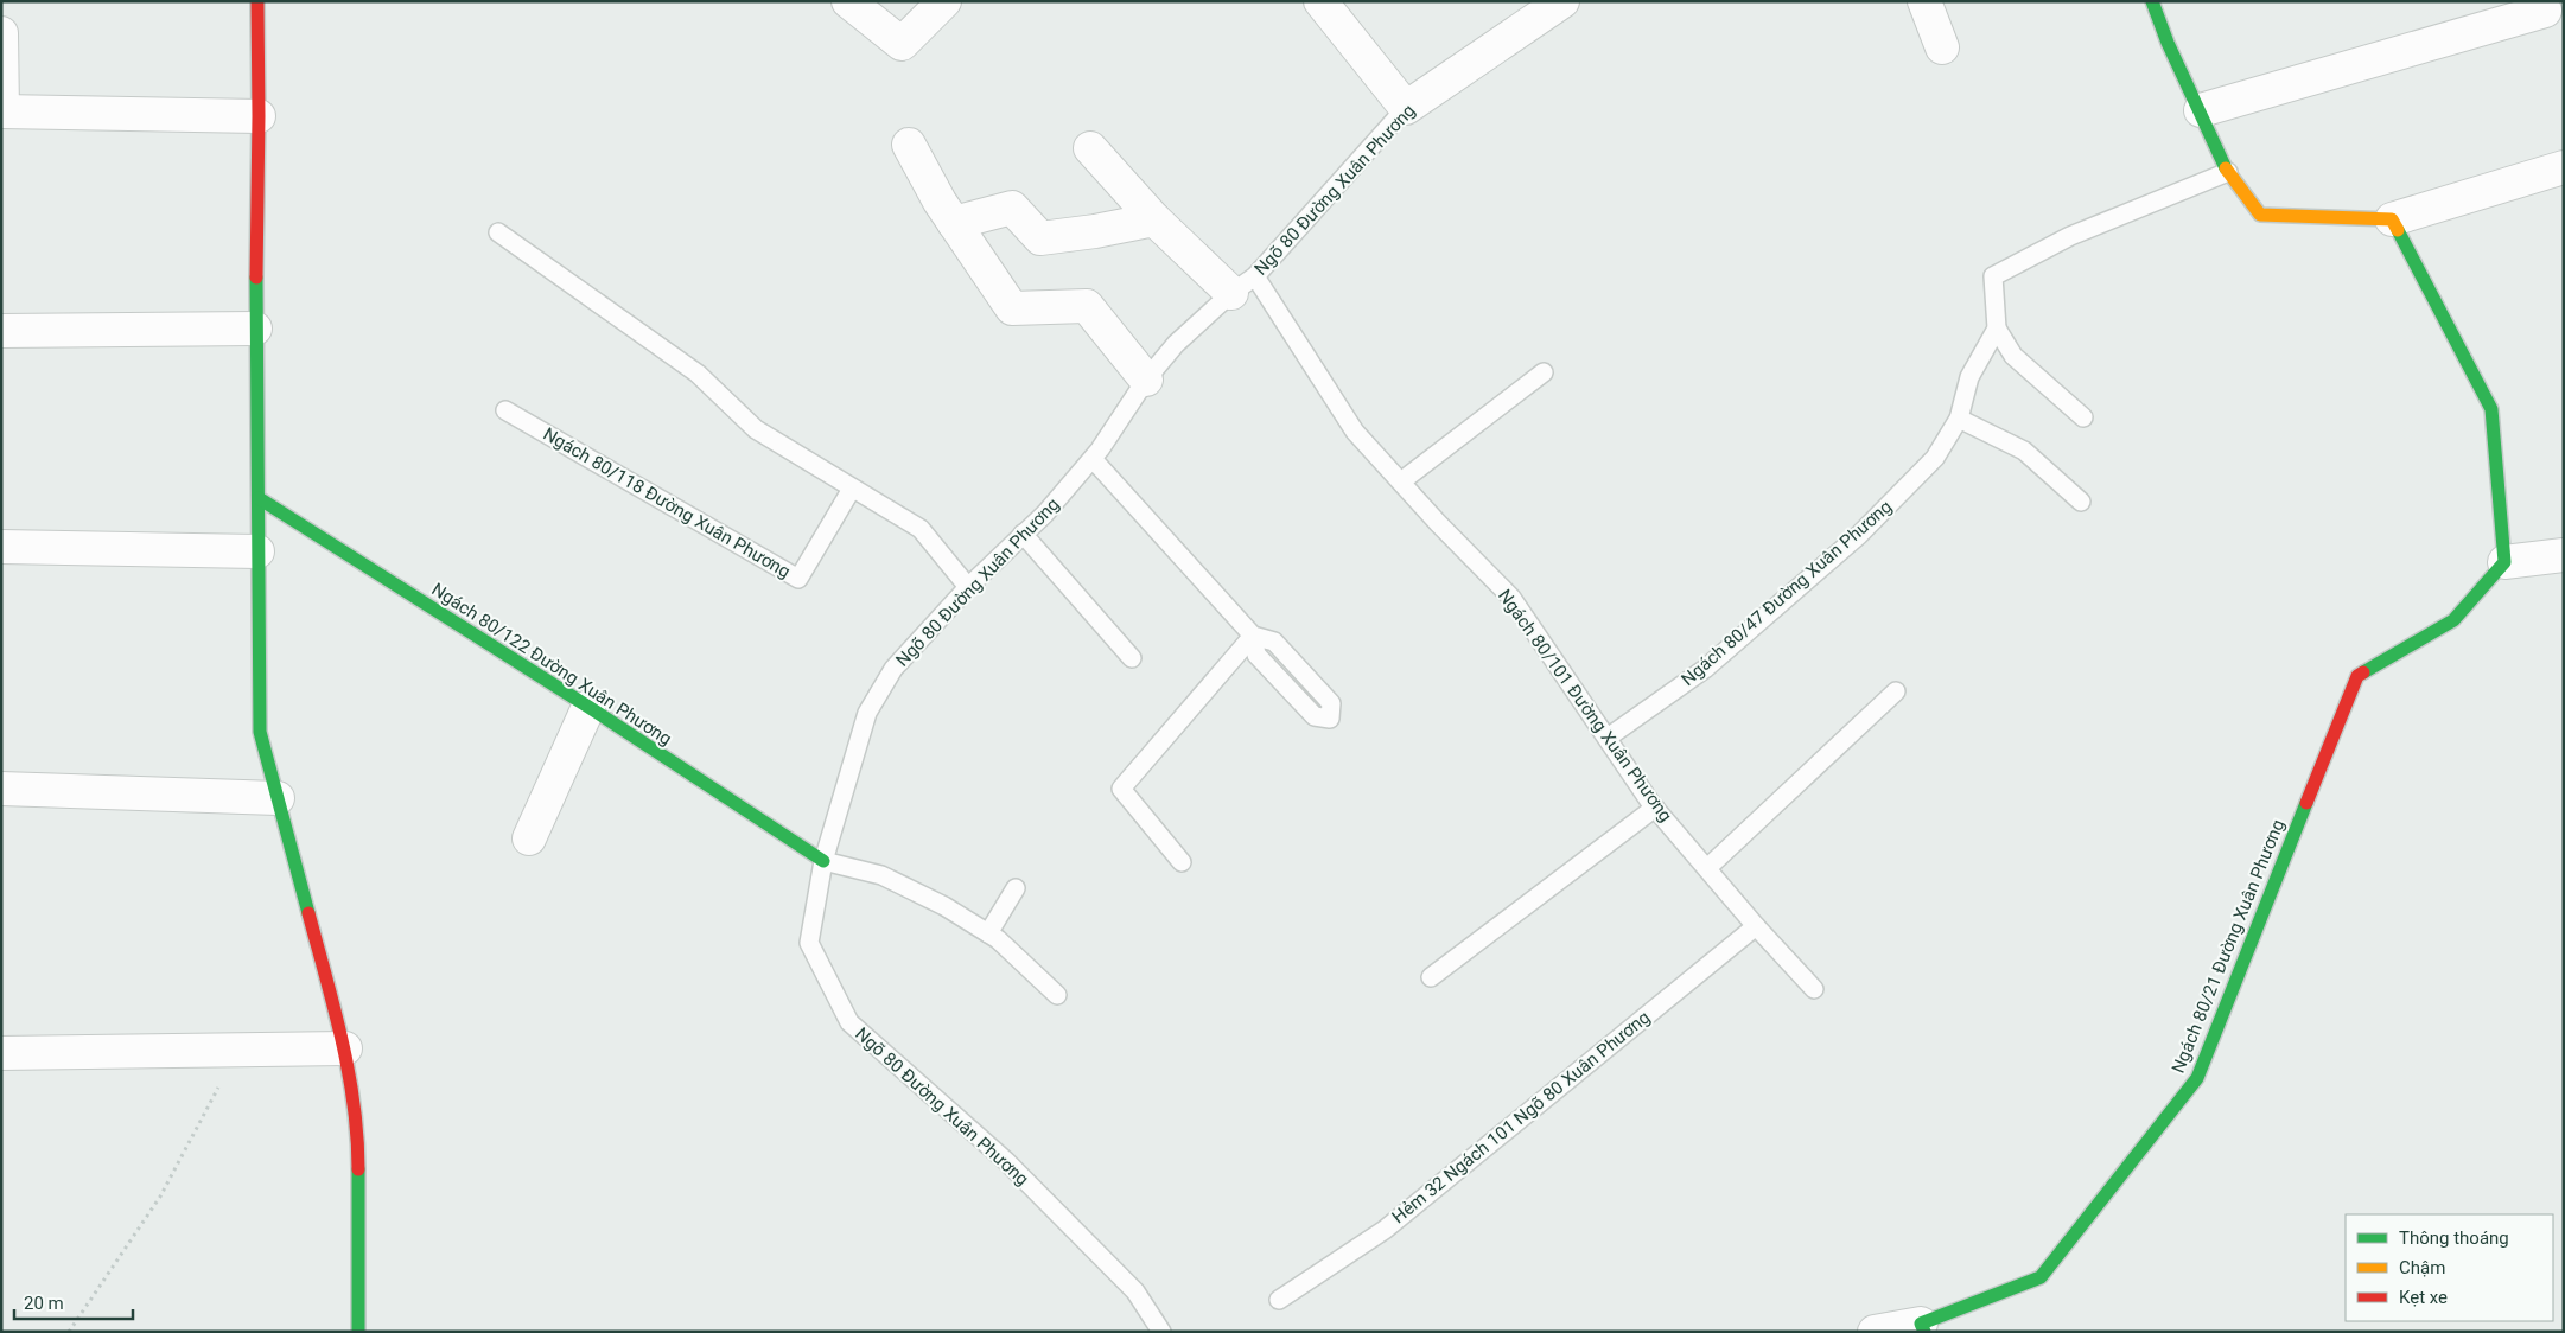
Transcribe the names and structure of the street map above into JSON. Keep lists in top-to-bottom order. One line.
{"streets":{"street":["Ngõ 80 Đường Xuân Phương","Ngách 80/122 Đường Xuân Phương","Ngách 80/21 Đường Xuân Phương"],"lane":["Ngách 80/118 Đường Xuân Phương","Ngách 80/47 Đường Xuân Phương","Ngách 80/101 Đường Xuân Phương","Hẻm 32 Ngách 101 Ngõ 80 Xuân Phương"]},"crossings":[["Ngõ 80 Đường Xuân Phương","Ngách 80/122 Đường Xuân Phương"],["Ngõ 80 Đường Xuân Phương","Ngách 80/101 Đường Xuân Phương"],["Ngách 80/47 Đường Xuân Phương","Ngách 80/101 Đường Xuân Phương"],["Ngách 80/101 Đường Xuân Phương","Hẻm 32 Ngách 101 Ngõ 80 Xuân Phương"]],"legend":["Thông thoáng","Chậm","Kẹt xe"],"scale_bar":"20 m"}
